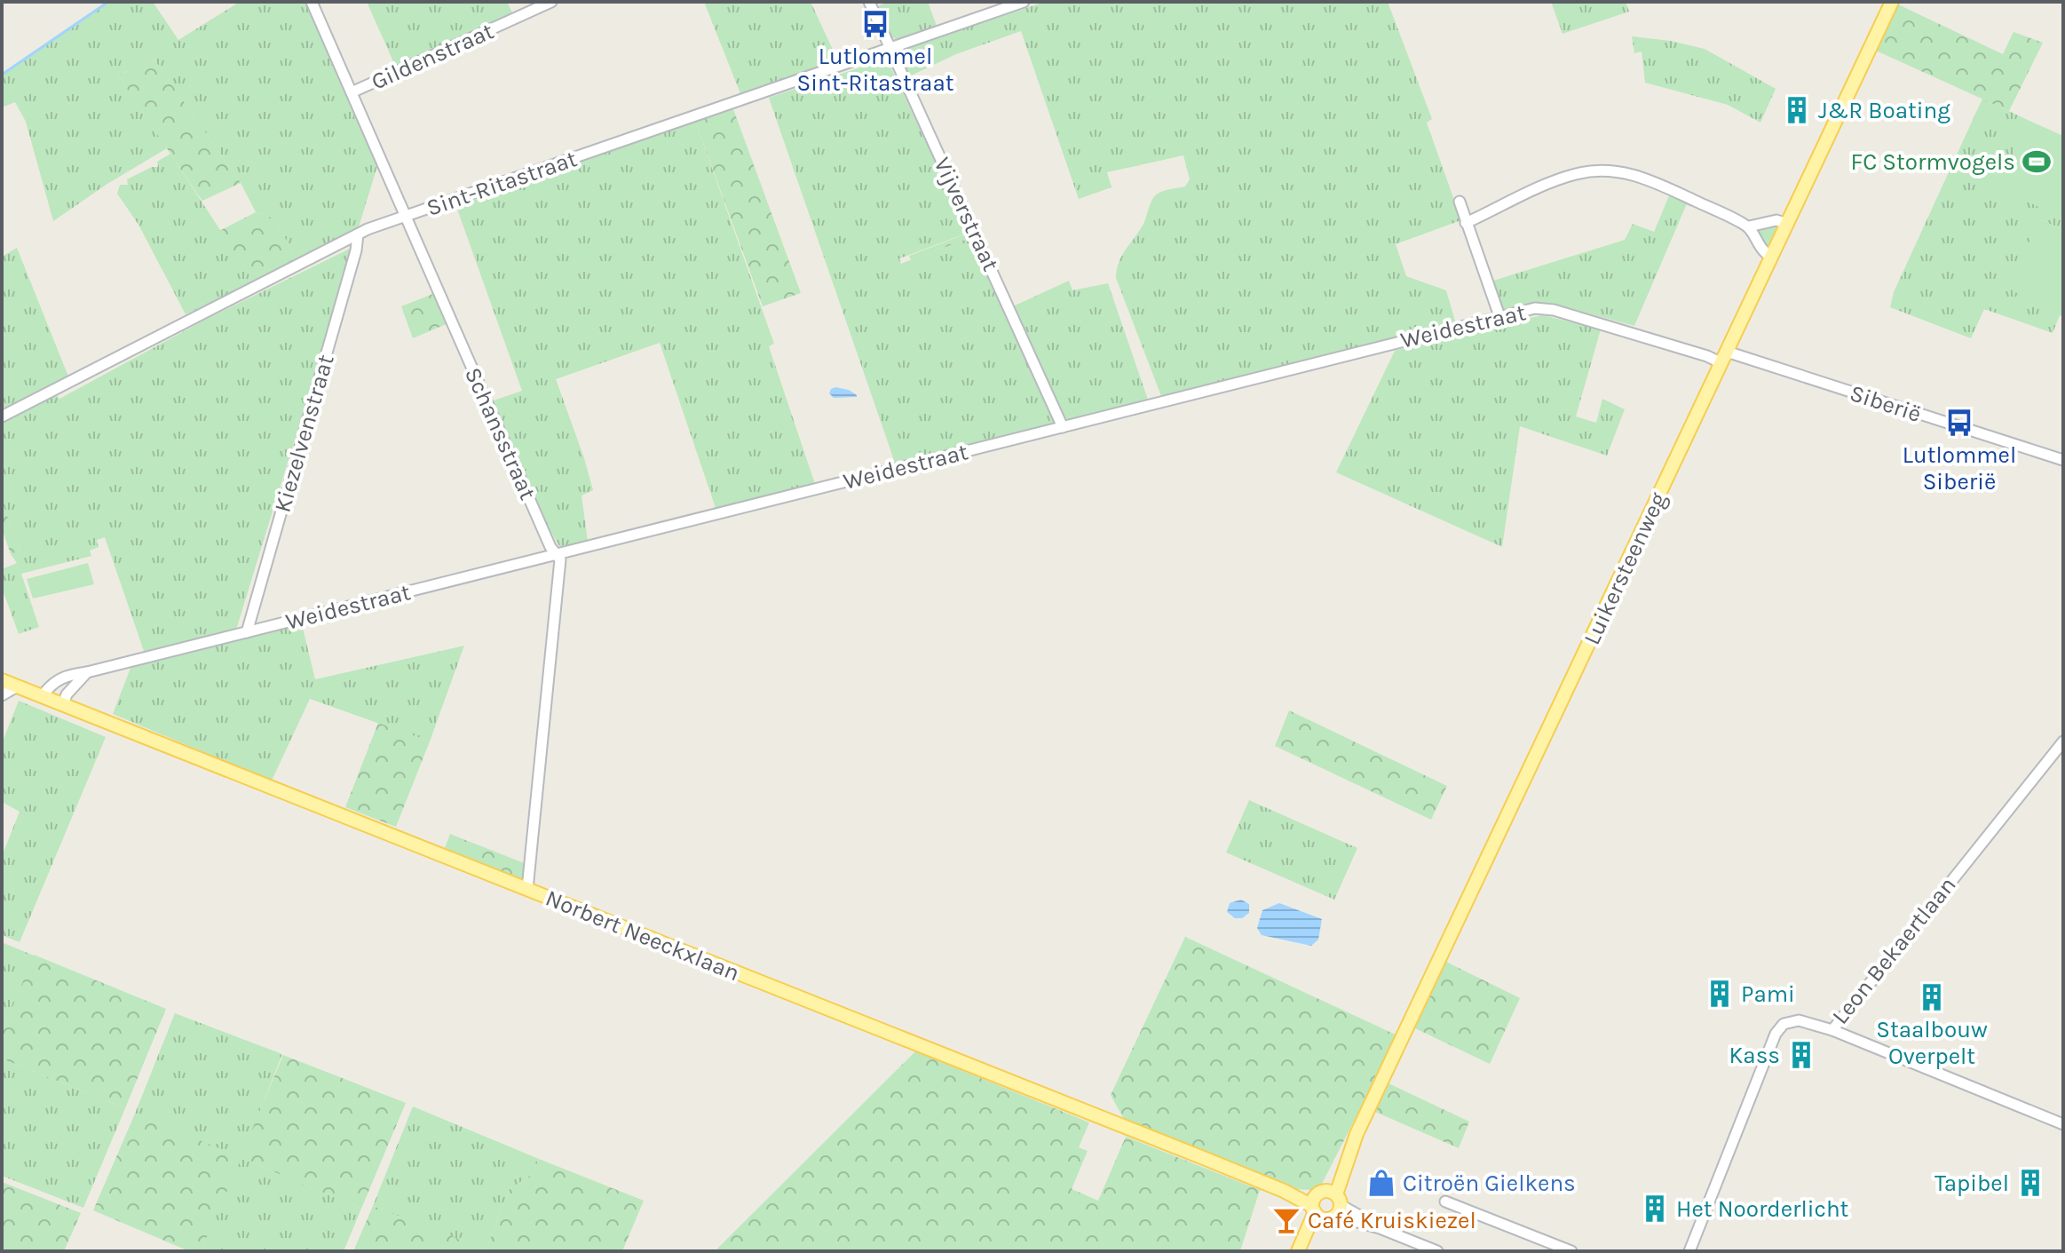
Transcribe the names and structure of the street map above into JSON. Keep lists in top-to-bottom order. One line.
{"streets":{"main road":["Luikersteenweg","Norbert Neeckxlaan"],"street":["Gildenstraat","Sint-Ritastraat","Vijverstraat","Weidestraat","Siberië","Kiezelvenstraat","Schansstraat","Leon Bekaertlaan"]},"crossings":[["Gildenstraat","Schansstraat"],["Sint-Ritastraat","Vijverstraat"],["Sint-Ritastraat","Kiezelvenstraat"],["Sint-Ritastraat","Schansstraat"],["Vijverstraat","Weidestraat"],["Weidestraat","Siberië"],["Weidestraat","Kiezelvenstraat"],["Weidestraat","Schansstraat"],["Weidestraat","Luikersteenweg"],["Weidestraat","Norbert Neeckxlaan"],["Siberië","Luikersteenweg"],["Schansstraat","Norbert Neeckxlaan"],["Luikersteenweg","Norbert Neeckxlaan"]],"places":{"bus stop":["Lutlommel Sint-Ritastraat","Lutlommel Siberië"],"building":["J&R Boating","Pami","Staalbouw Overpelt","Kass","Tapibel","Het Noorderlicht"],"sports":["FC Stormvogels"],"shop":["Citroën Gielkens"],"bar":["Café Kruiskiezel"]}}
